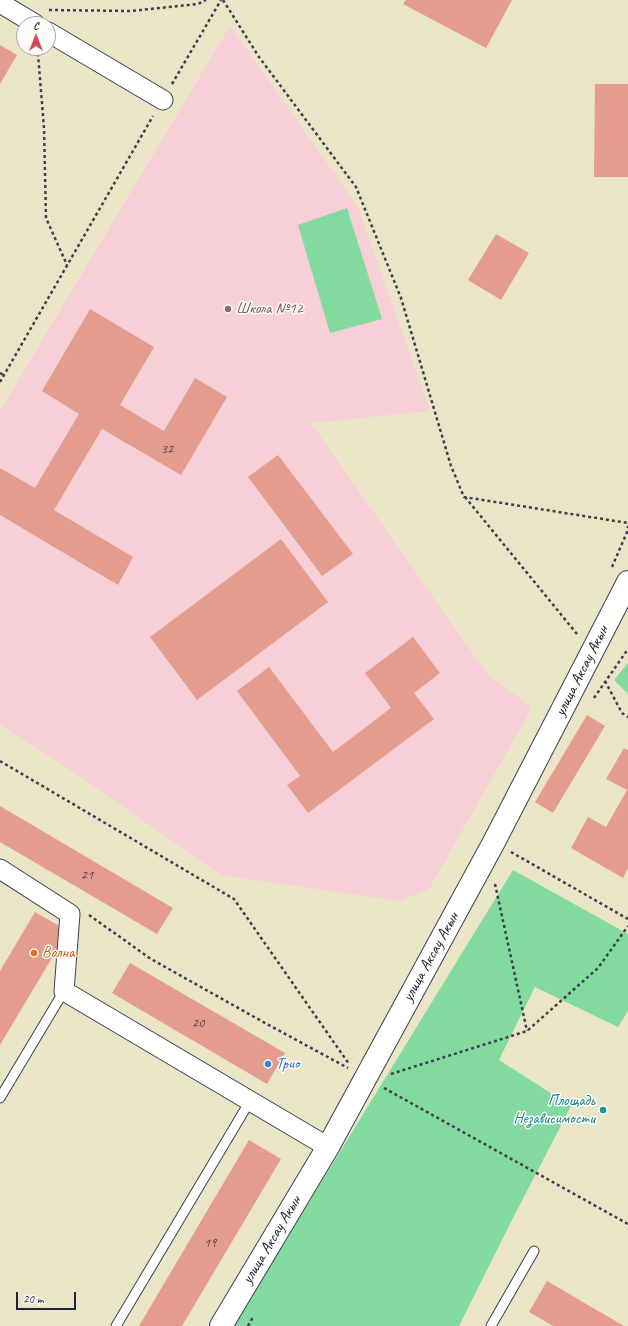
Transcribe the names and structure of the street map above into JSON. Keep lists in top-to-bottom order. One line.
{"streets":{"street":["улица Аксау Акын"]},"places":["Школа №12","Волна","Трио","Площадь Независимости"],"house_numbers":["32","21","20","19"],"scale_bar":"20 m","north":"top"}
